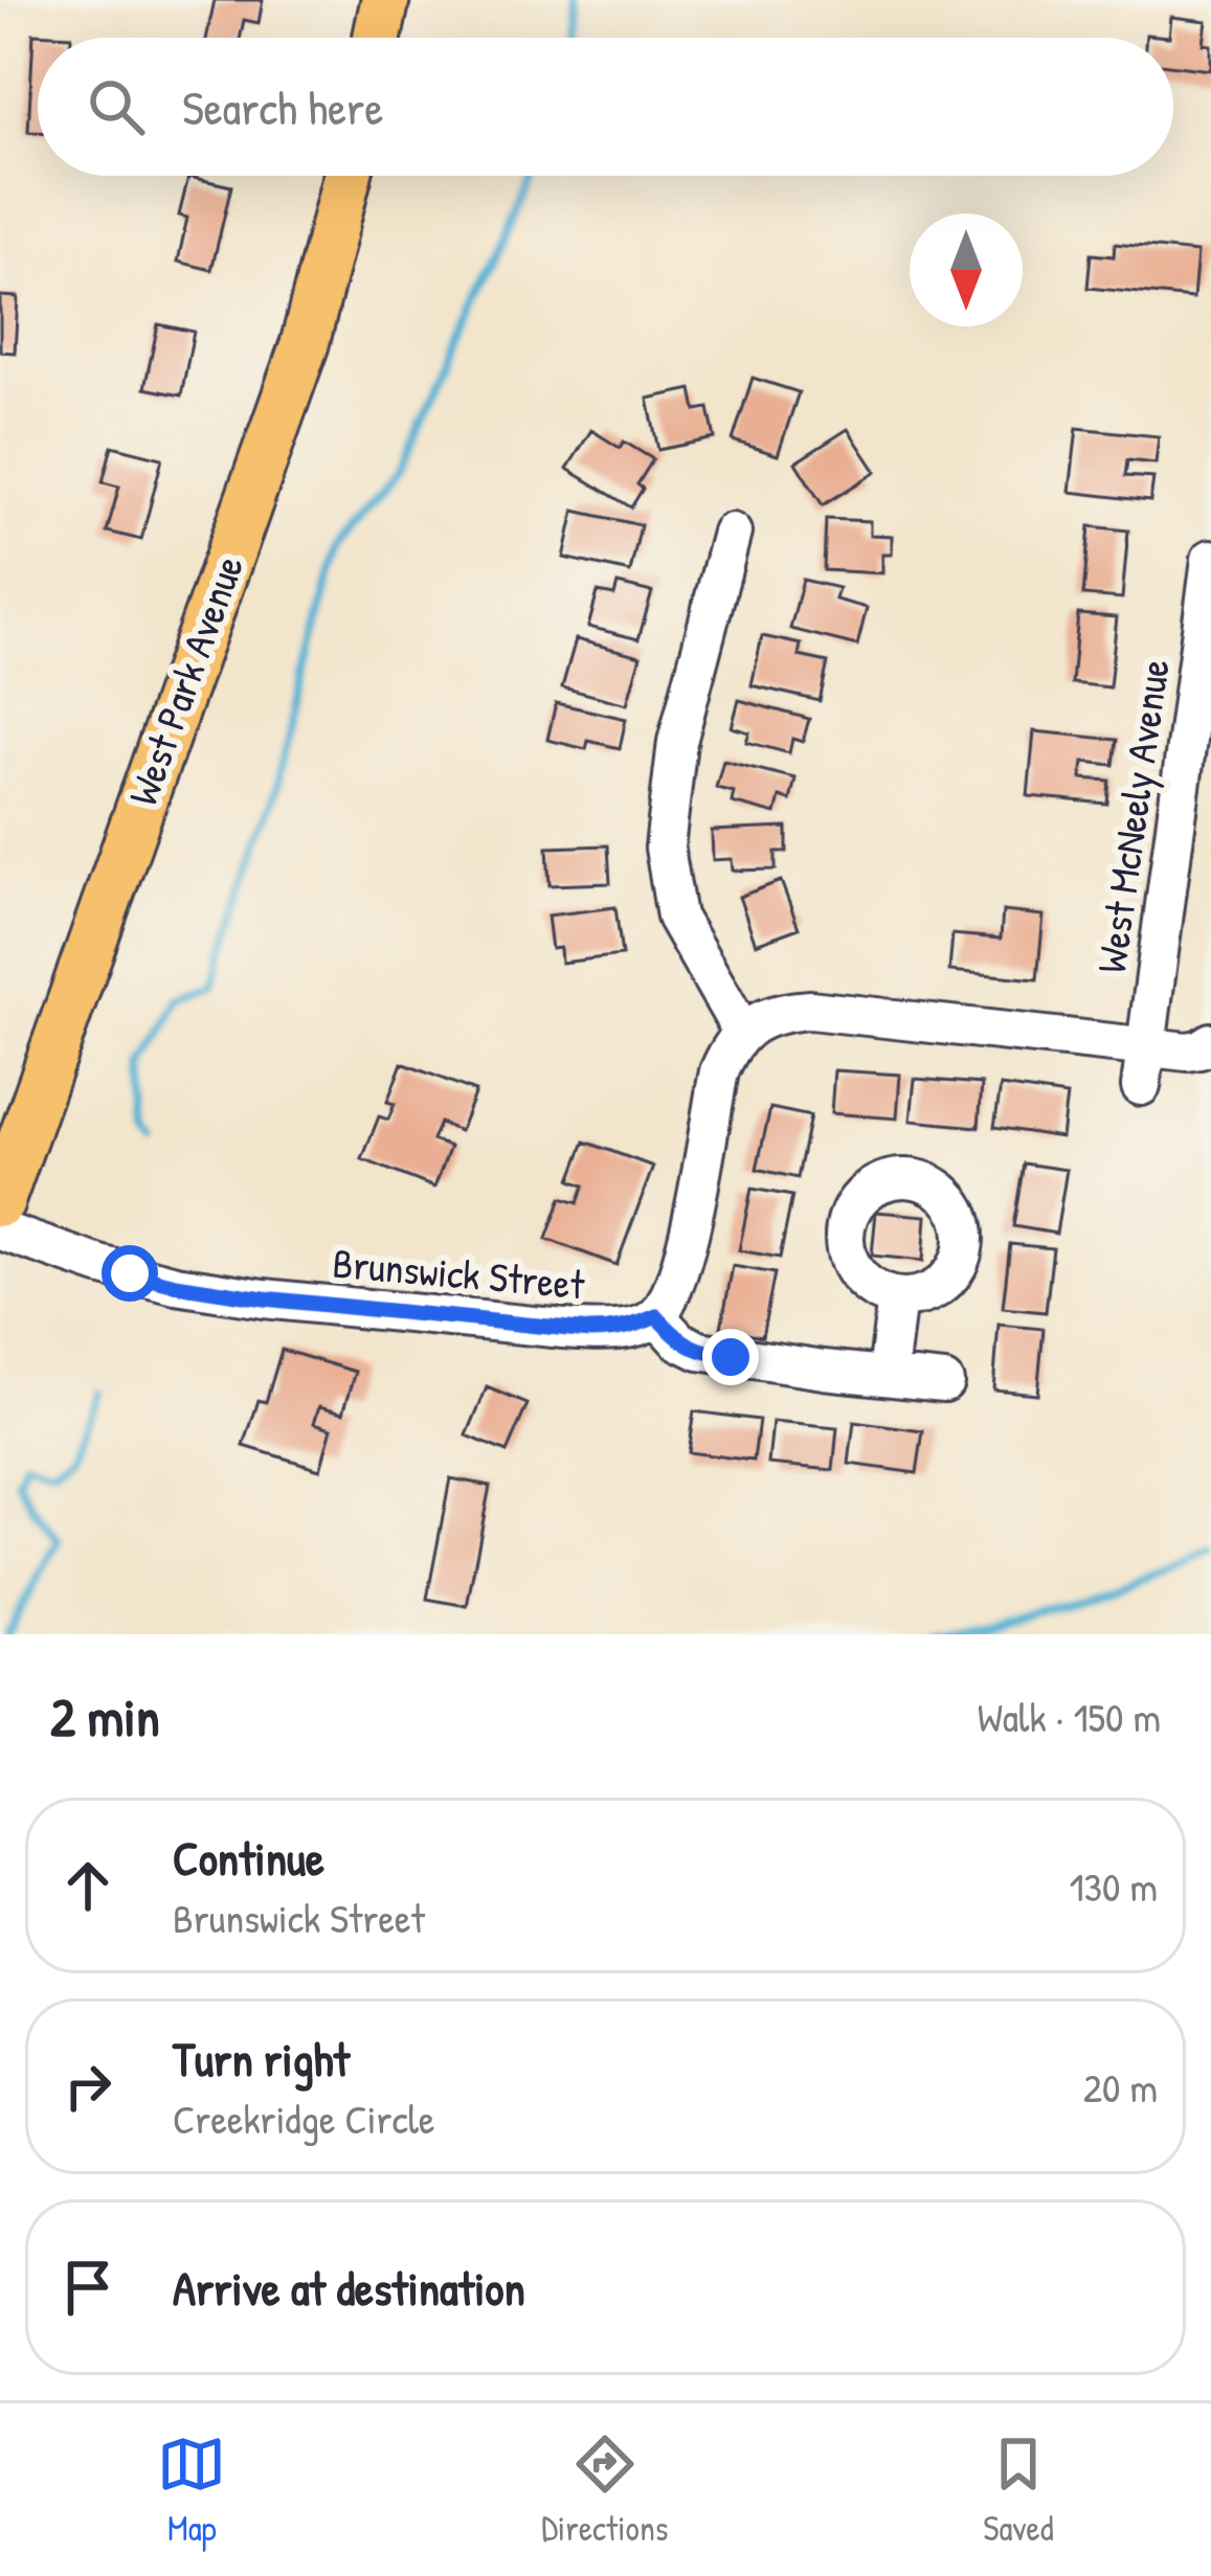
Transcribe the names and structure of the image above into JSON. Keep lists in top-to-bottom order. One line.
{"streets":{"main road":["West Park Avenue"],"street":["West McNeely Avenue","Brunswick Street"]},"north":"bottom","page":{"search":"Search here","heading":["2 min","Walk · 150 m"],"list":[["Continue","Brunswick Street","130 m"],["Turn right","Creekridge Circle","20 m"],"Arrive at destination"],"nav":["Map","Directions","Saved"]}}
